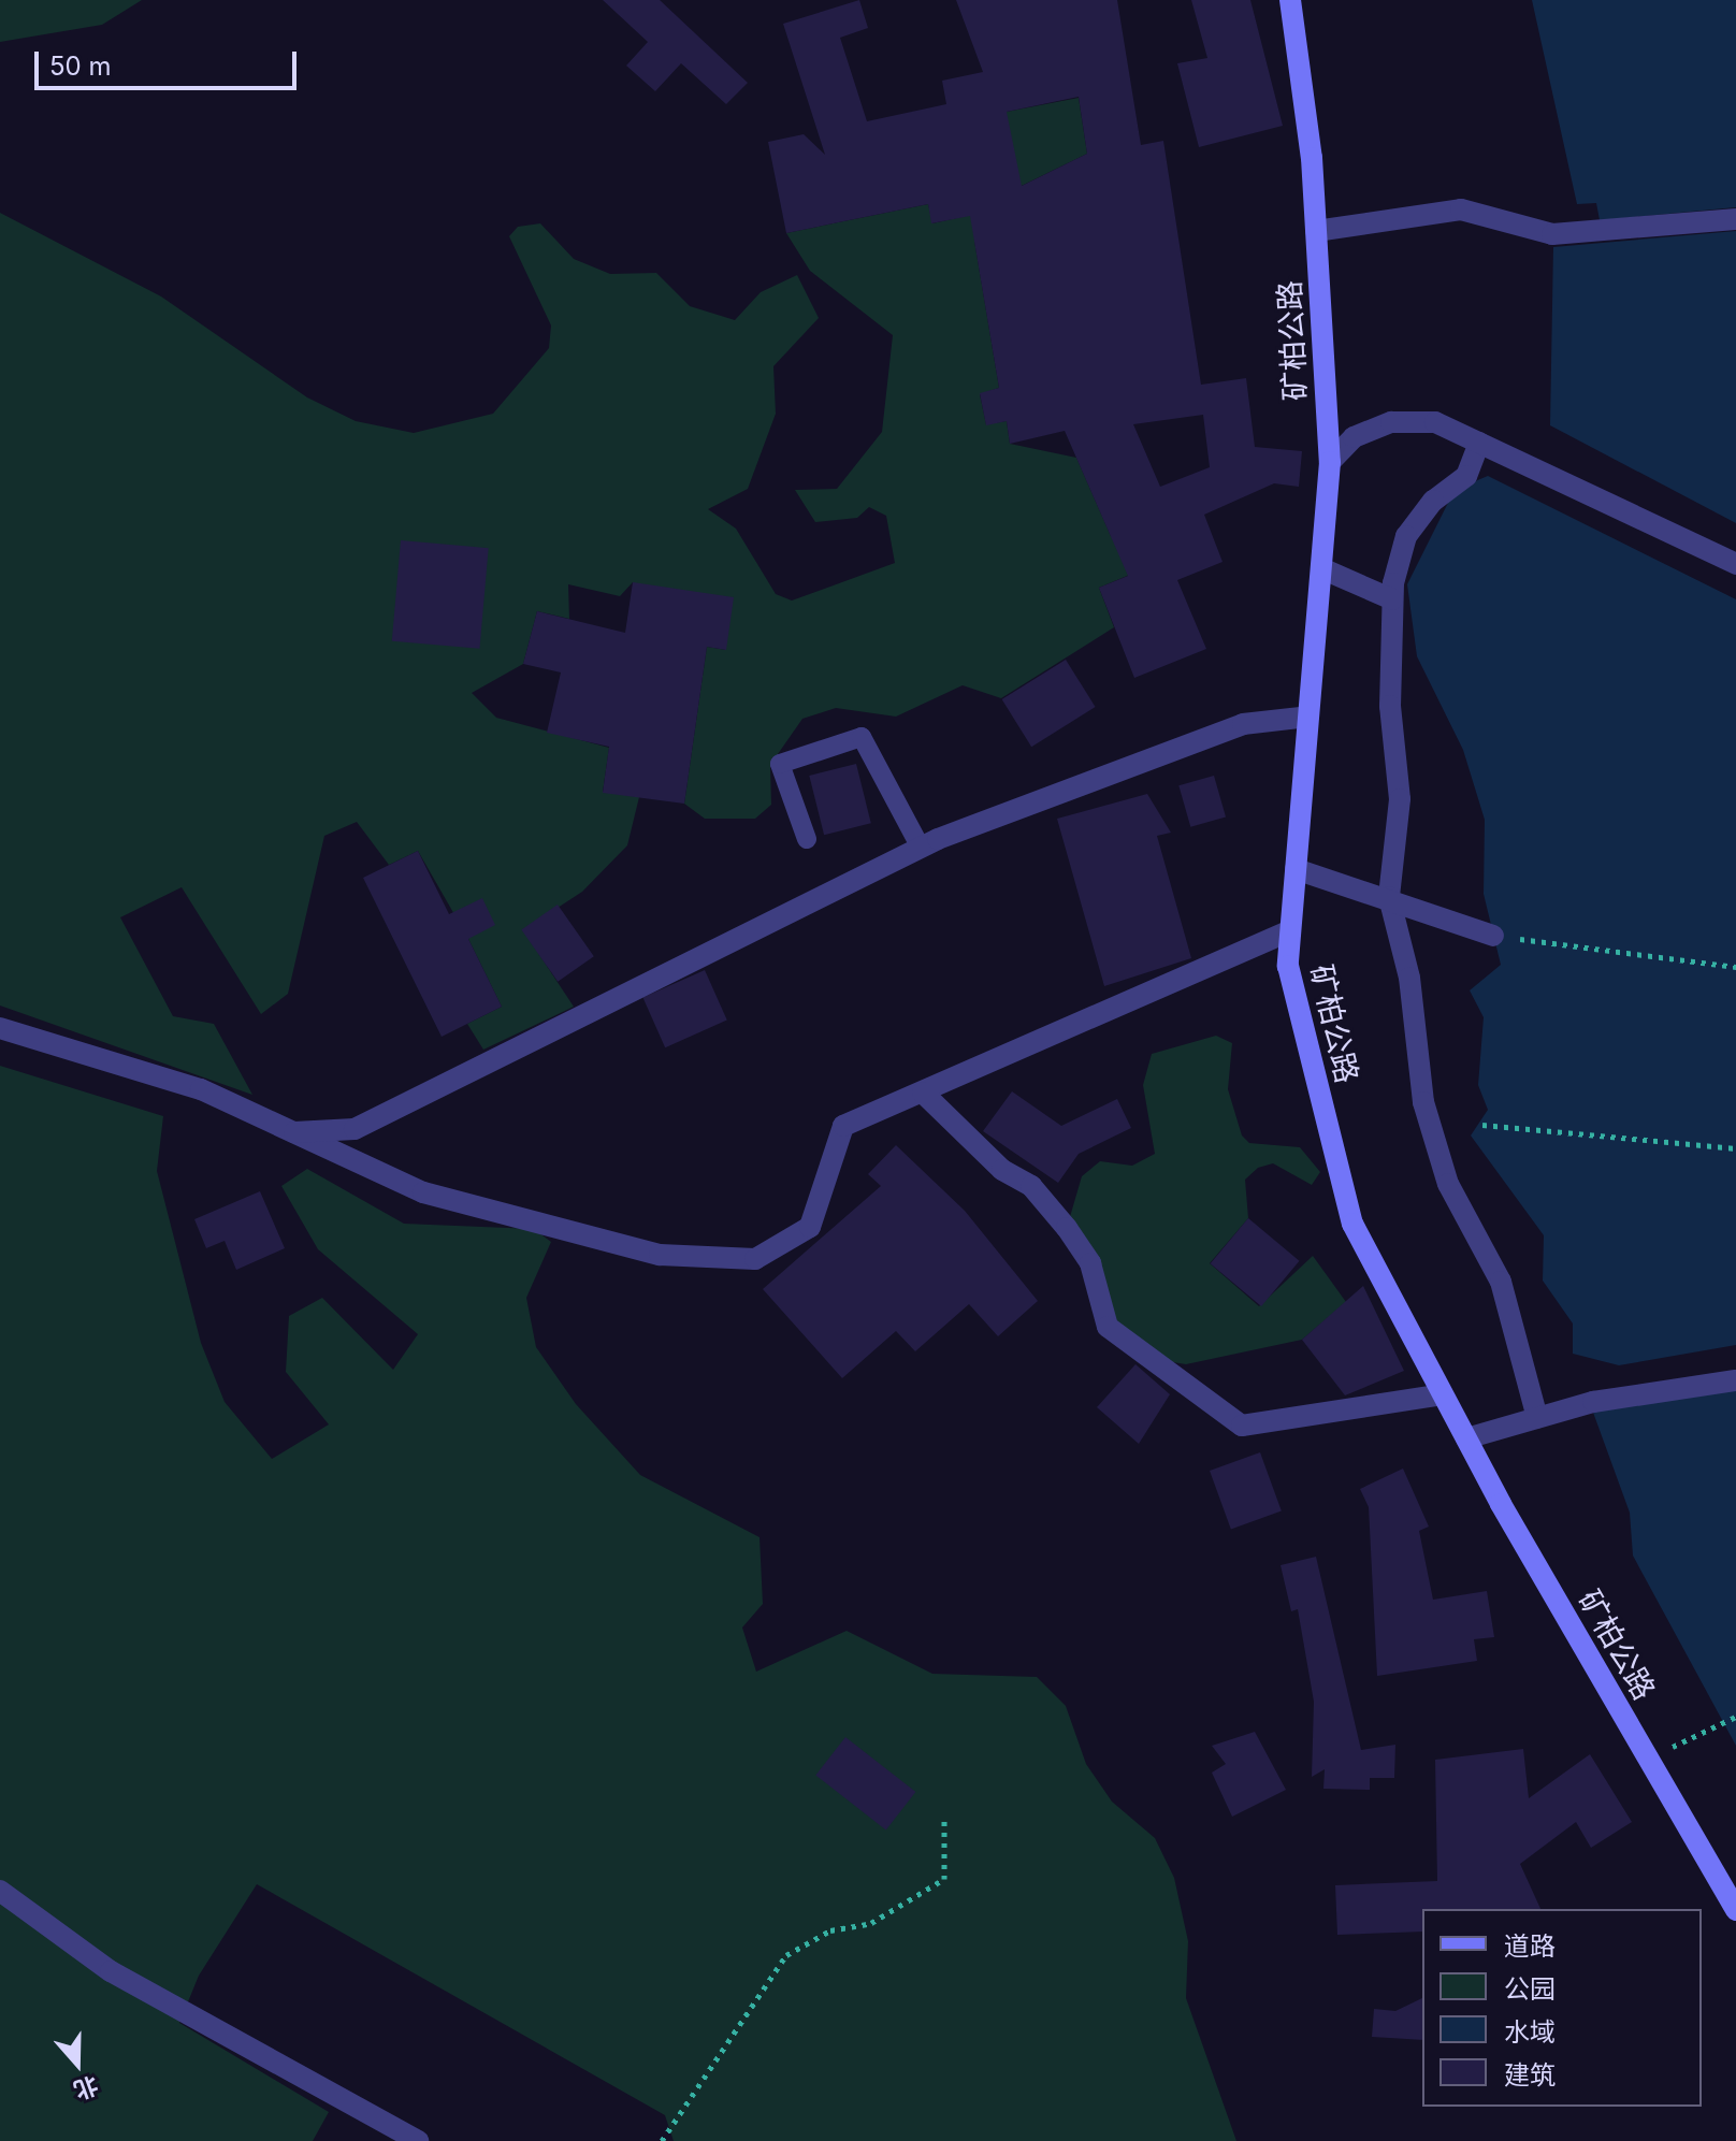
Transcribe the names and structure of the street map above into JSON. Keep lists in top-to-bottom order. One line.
{"streets":{"street":["矿柏公路"]},"legend":["道路","公园","水域","建筑"],"scale_bar":"50 m","north":"bottom"}
